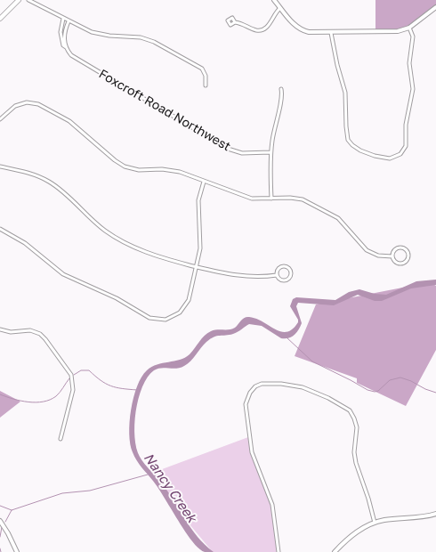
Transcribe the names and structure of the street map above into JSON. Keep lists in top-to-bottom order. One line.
{"streets":{"street":["Foxcroft Road Northwest"]},"water":["Nancy Creek"]}
